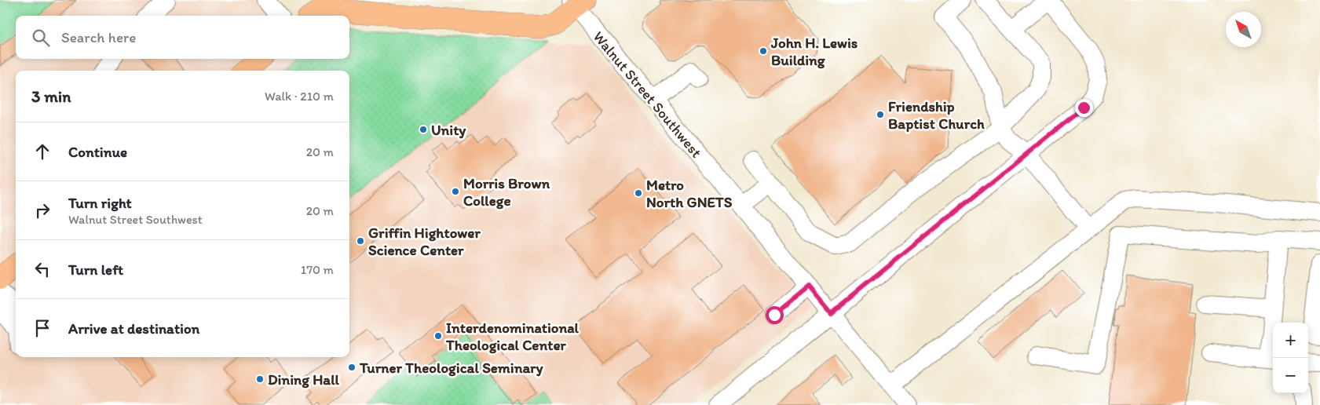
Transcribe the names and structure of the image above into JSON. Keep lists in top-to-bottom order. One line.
{"streets":{"street":["Walnut Street Southwest"]},"places":["John H. Lewis Building","Friendship Baptist Church","Unity","Morris Brown College","Metro North GNETS","Griffin Hightower Science Center","Interdenominational Theological Center","Turner Theological Seminary","Dining Hall"],"north":"top left","page":{"search":"Search here","heading":["3 min","Walk · 210 m"],"list":[["Continue","20 m"],["Turn right","Walnut Street Southwest","20 m"],["Turn left","170 m"],"Arrive at destination"],"map_buttons":["+","−"]}}
